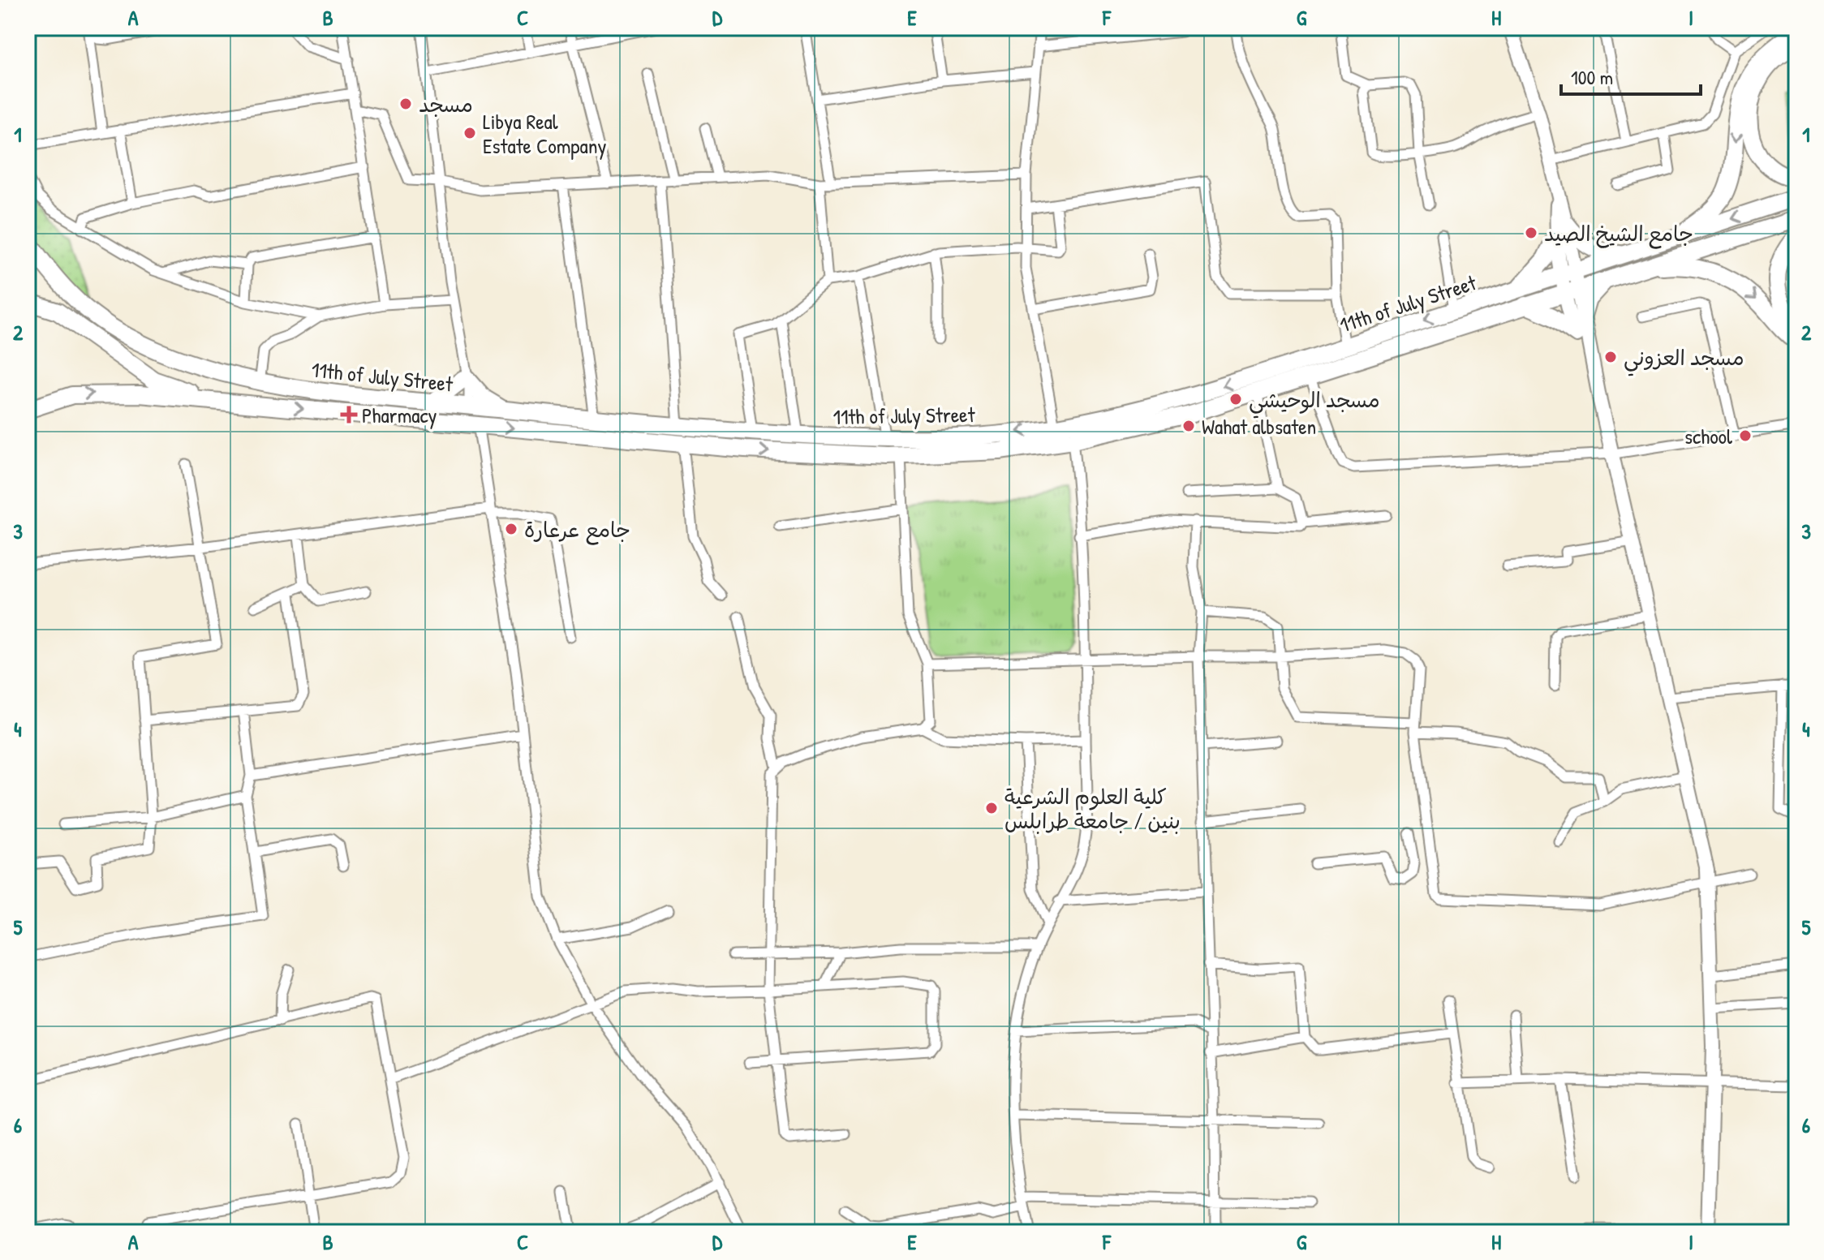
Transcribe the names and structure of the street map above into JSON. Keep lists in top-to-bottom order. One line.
{"streets":{"highway":["11th of July Street"]},"places":{"other":["مسجد","Libya Real Estate Company","جامع الشيخ الصيد","مسجد العزوني","مسجد الوحيشي","Wahat albsaten","school","جامع عرعارة","كلية العلوم الشرعية بنين / جامعة طرابلس"],"health":["Pharmacy"]},"scale_bar":"100 m","grid":{"columns":["A","B","C","D","E","F","G","H","I"],"rows":["1","2","3","4","5","6"]}}
